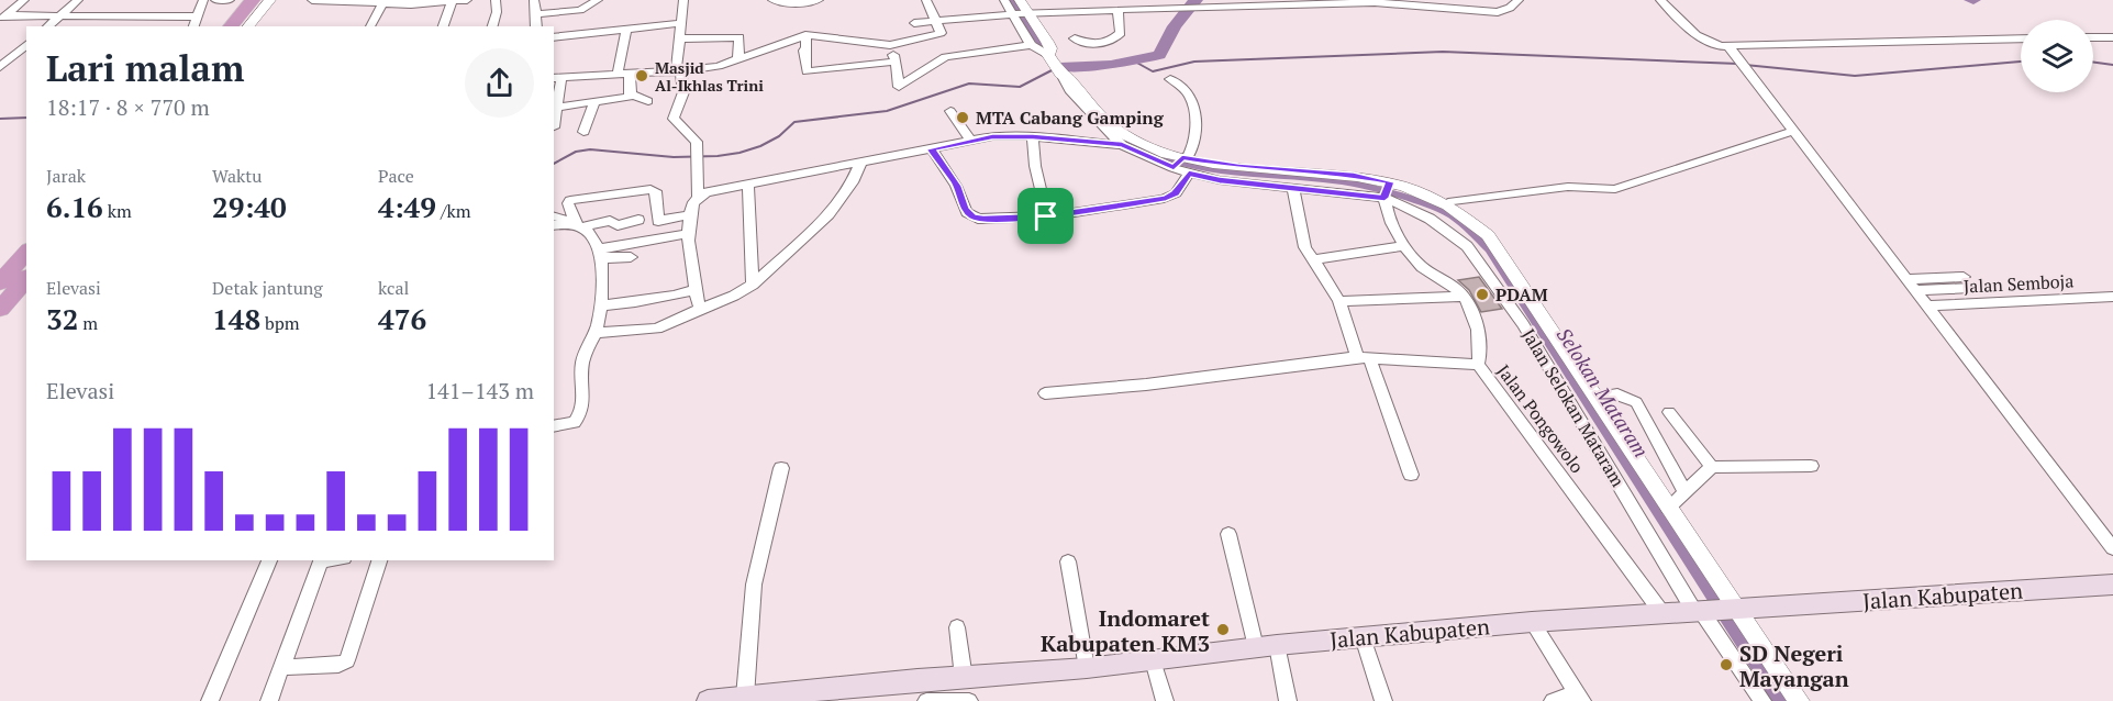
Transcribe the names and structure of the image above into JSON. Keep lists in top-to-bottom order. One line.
{"streets":{"main road":["Jalan Kabupaten"],"street":["Jalan Semboja","Jalan Selokan Mataram","Jalan Pongowolo"]},"crossings":[["Jalan Selokan Mataram","Jalan Kabupaten"],["Jalan Pongowolo","Jalan Kabupaten"]],"water":["Selokan Mataram"],"places":["Masjid Al-Ikhlas Trini","MTA Cabang Gamping","PDAM","Indomaret Kabupaten KM3","SD Negeri Mayangan"],"page":{"heading":["Lari malam","18:17 · 8 × 770 m"],"stats":[["Jarak","6.16 km"],["Waktu","29:40"],["Pace","4:49 /km"],["Elevasi","32 m"],["Detak jantung","148 bpm"],["kcal","476"]],"chart":["Elevasi","141–143 m"]}}
